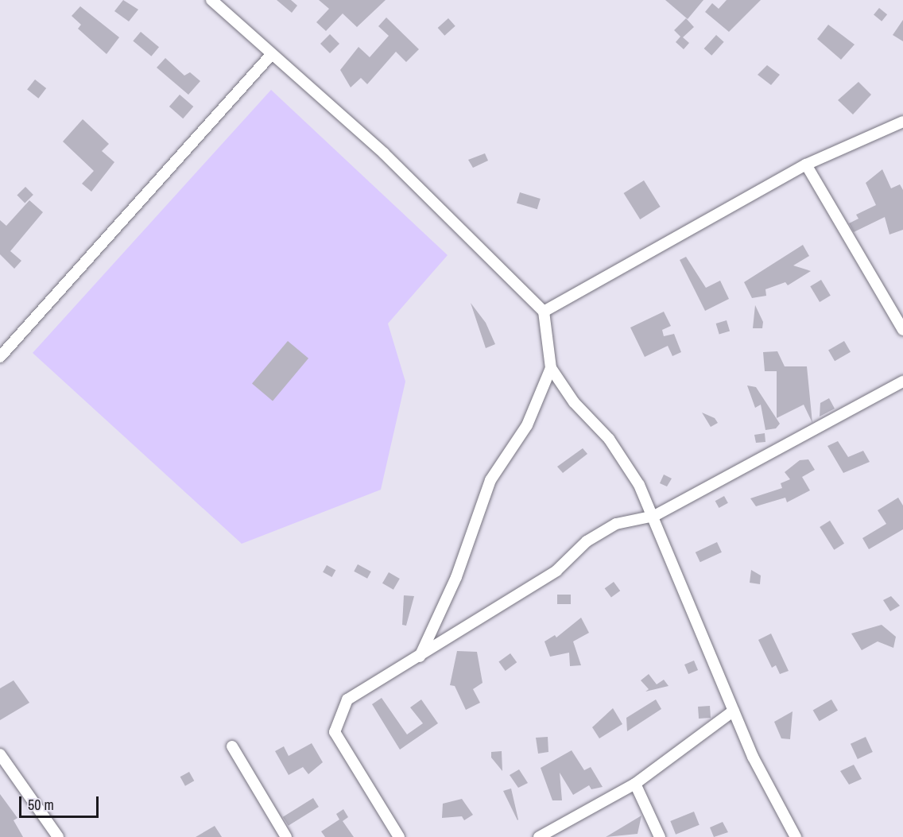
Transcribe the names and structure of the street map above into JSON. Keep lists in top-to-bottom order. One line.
{"scale_bar":"50 m"}
